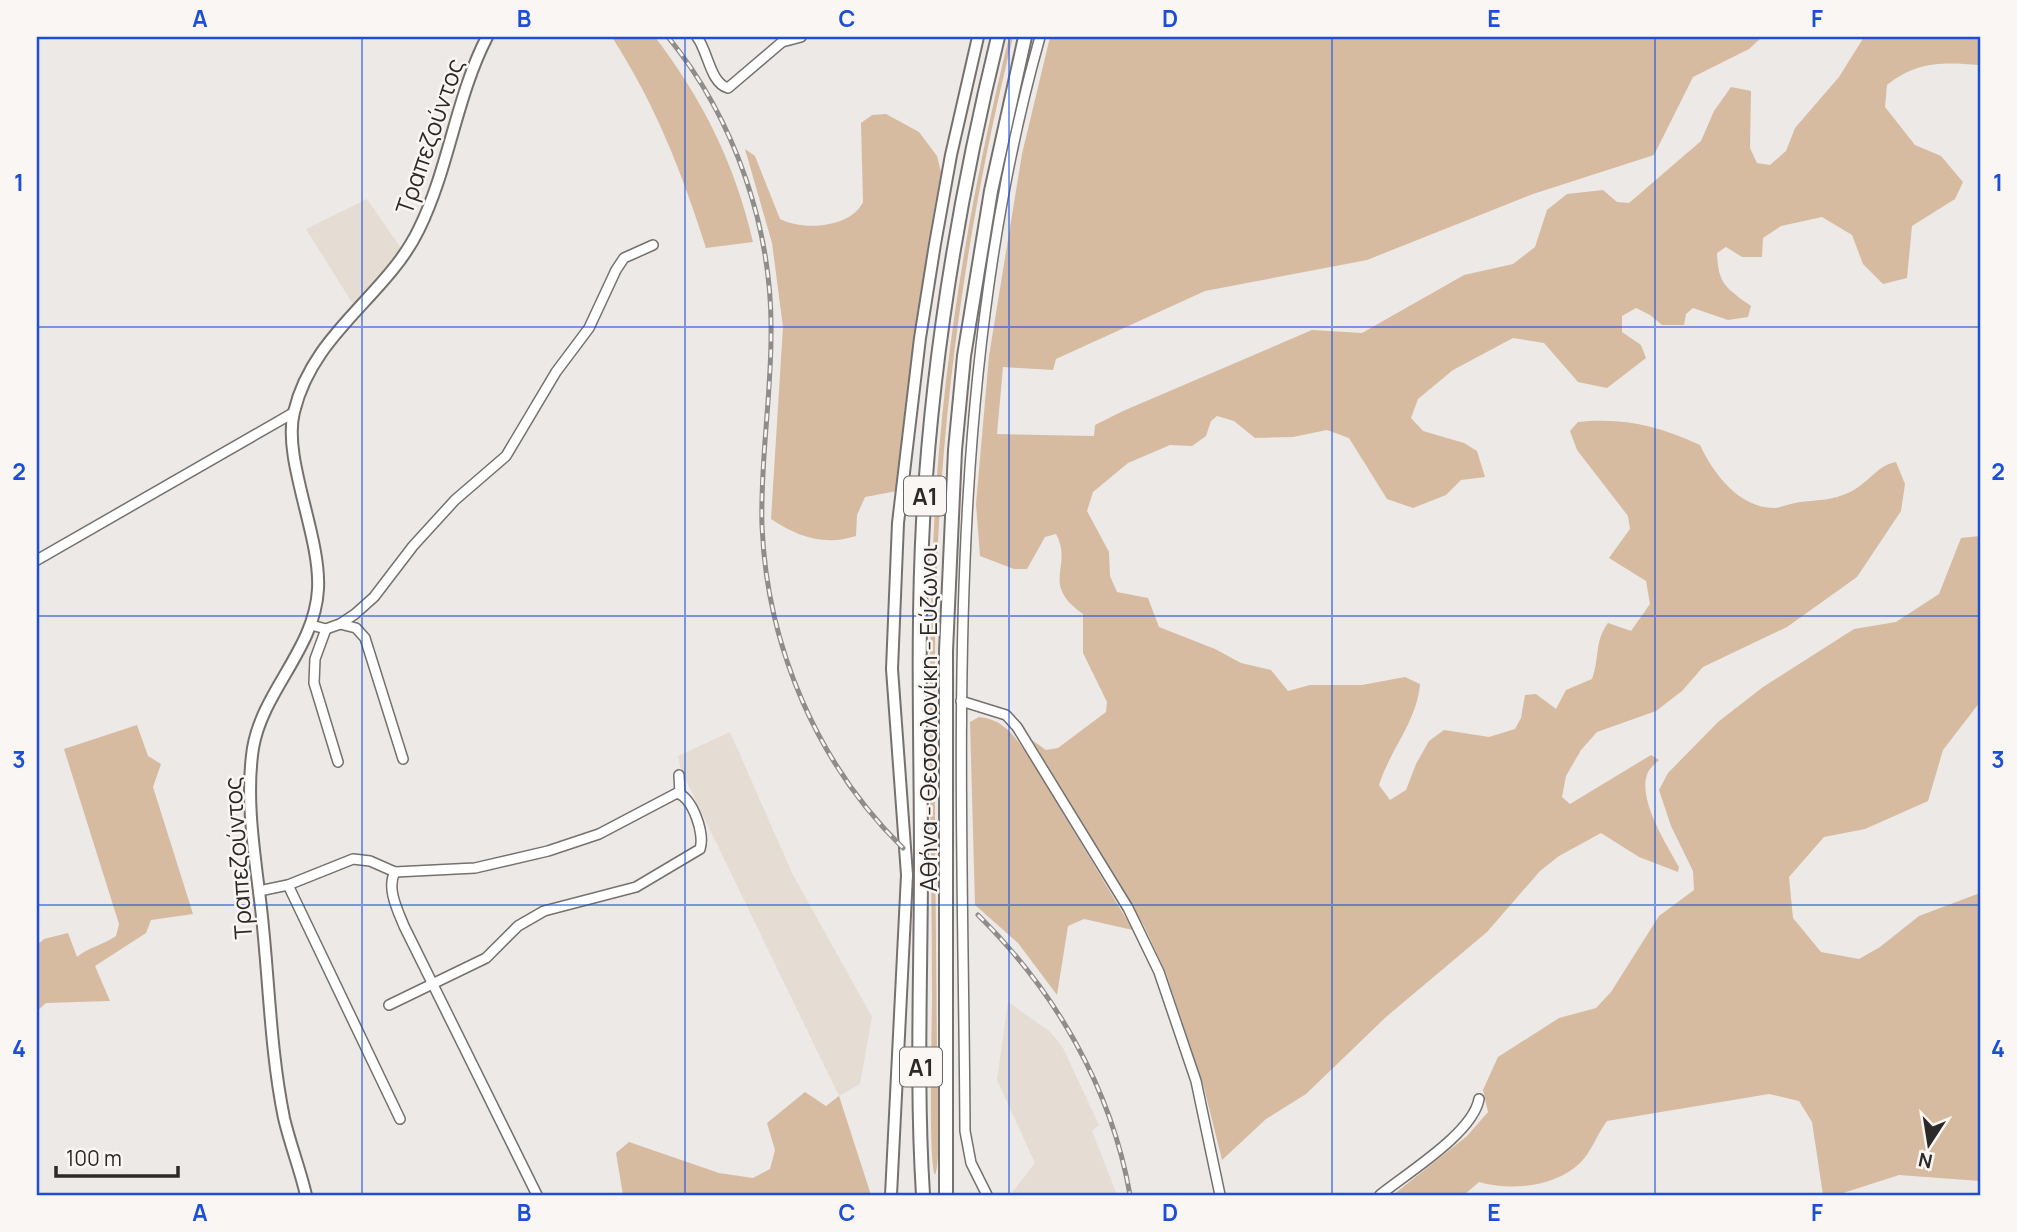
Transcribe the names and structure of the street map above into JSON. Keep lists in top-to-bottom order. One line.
{"streets":{"highway":["Α1","Αθήνα - Θεσσαλονίκη - Εύζωνοι"],"main road":["Τραπεζούντος"]},"scale_bar":"100 m","north":"bottom","grid":{"columns":["A","B","C","D","E","F"],"rows":["1","2","3","4"]}}
